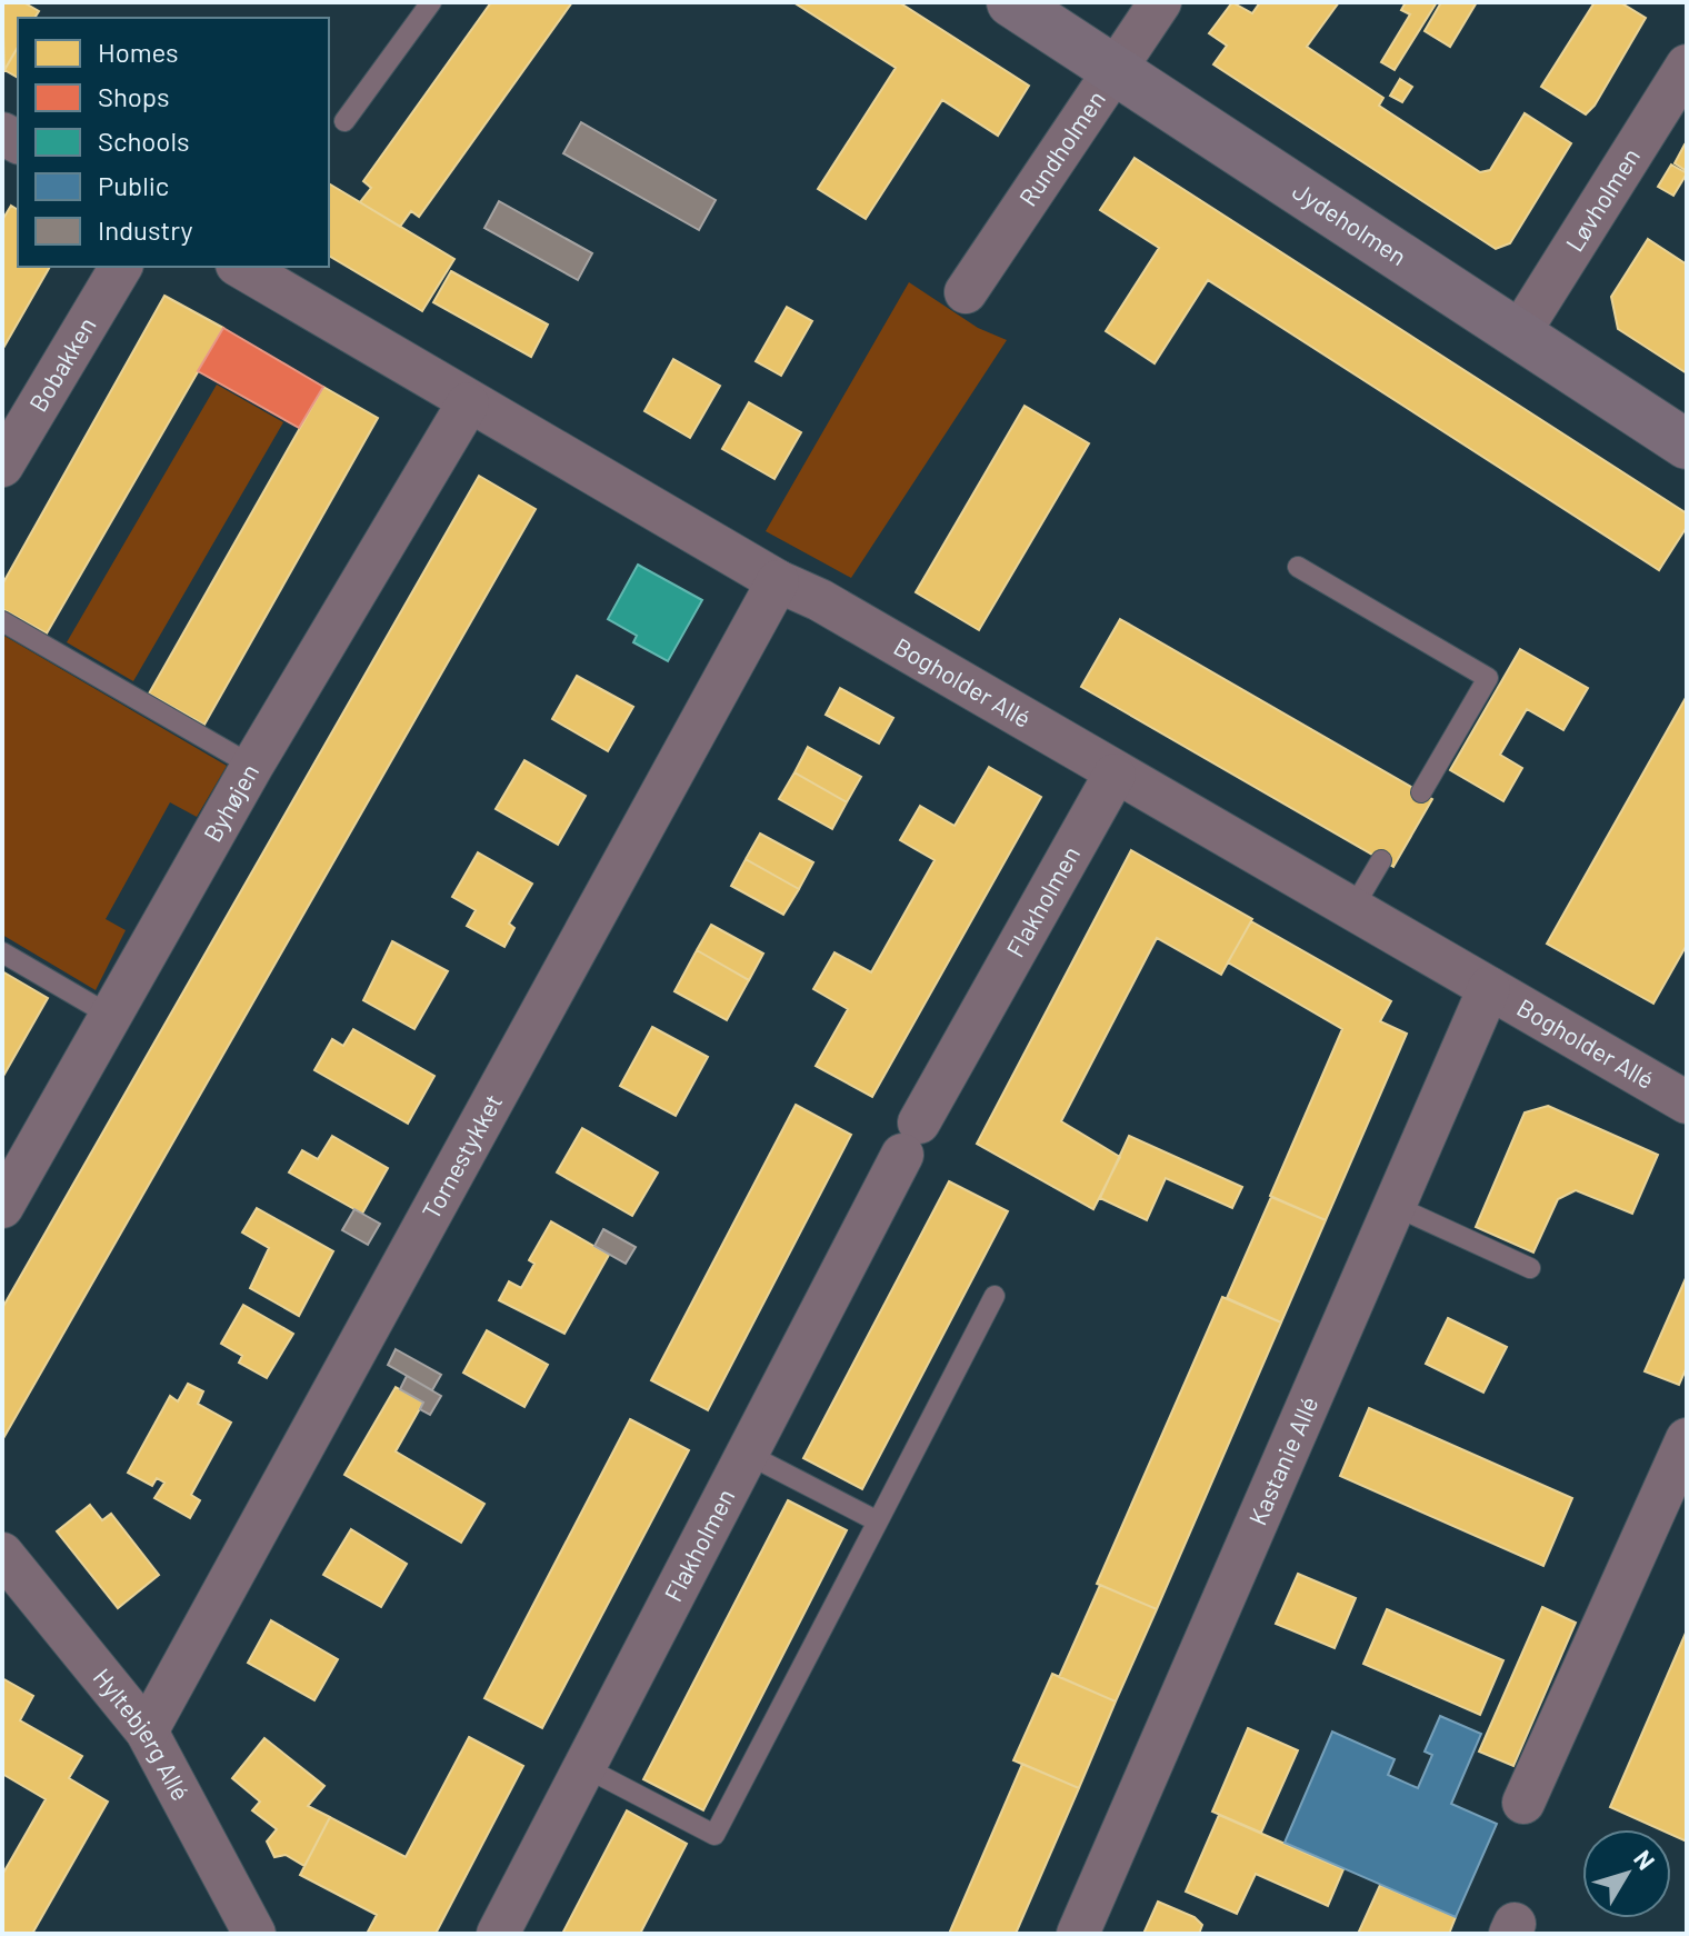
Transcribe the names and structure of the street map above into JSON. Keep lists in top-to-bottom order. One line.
{"streets":{"street":["Rundholmen","Løvholmen","Jydeholmen","Bobakken","Bogholder Allé","Byhøjen","Flakholmen","Tornestykket","Kastanie Allé","Hyltebjerg Allé"]},"crossings":[["Rundholmen","Jydeholmen"],["Løvholmen","Jydeholmen"],["Bogholder Allé","Byhøjen"],["Bogholder Allé","Flakholmen"],["Bogholder Allé","Tornestykket"],["Bogholder Allé","Kastanie Allé"],["Tornestykket","Hyltebjerg Allé"]],"legend":["Homes","Shops","Schools","Public","Industry"],"north":"top right"}
